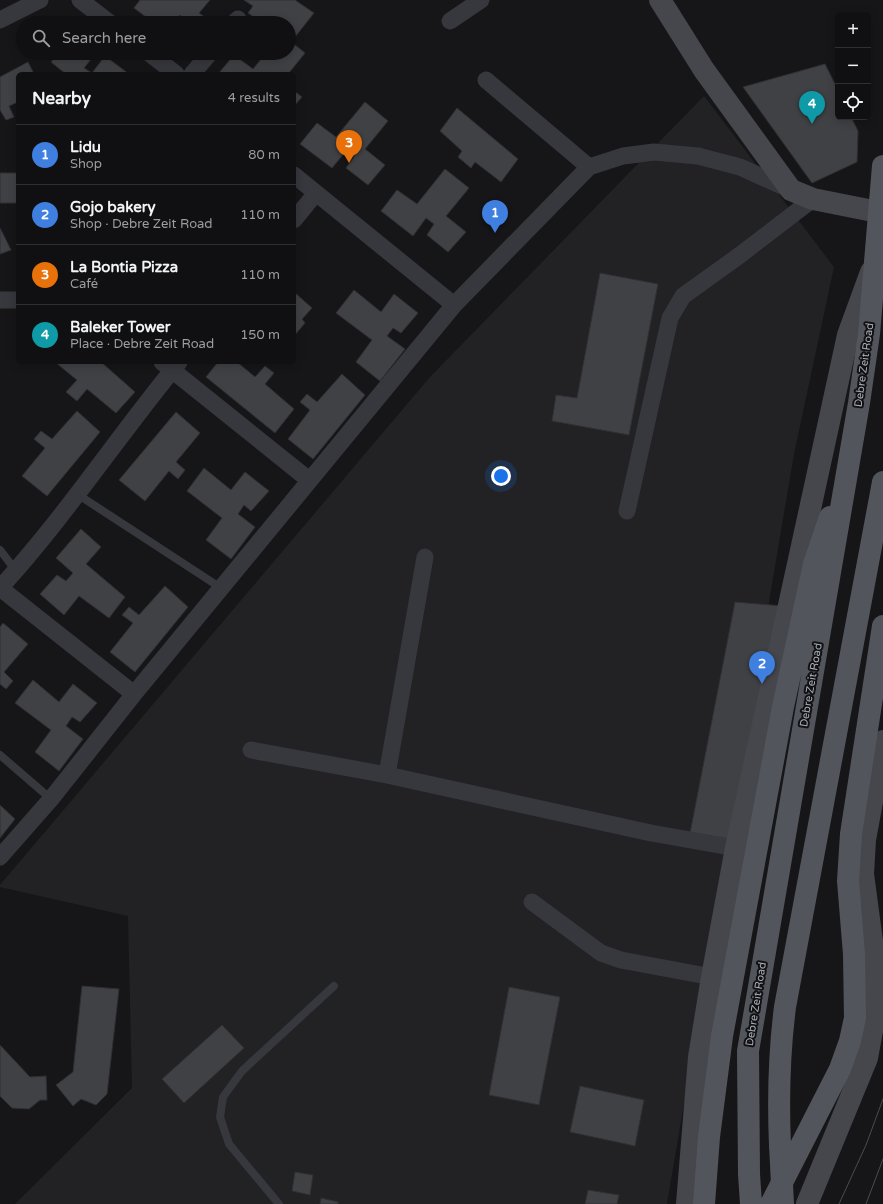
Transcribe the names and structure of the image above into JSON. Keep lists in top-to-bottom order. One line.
{"streets":{"main road":["Debre Zeit Road"]},"page":{"map_buttons":["+","−"],"search":"Search here","heading":["Nearby","4 results"],"pins":["4","3","1","2"],"list":[{"mark":"1","name":"Lidu","note":"Shop","value":"80 m"},{"mark":"2","name":"Gojo bakery","note":"Shop · Debre Zeit Road","value":"110 m"},{"mark":"3","name":"La Bontia Pizza","note":"Café","value":"110 m"},{"mark":"4","name":"Baleker Tower","note":"Place · Debre Zeit Road","value":"150 m"}]}}
